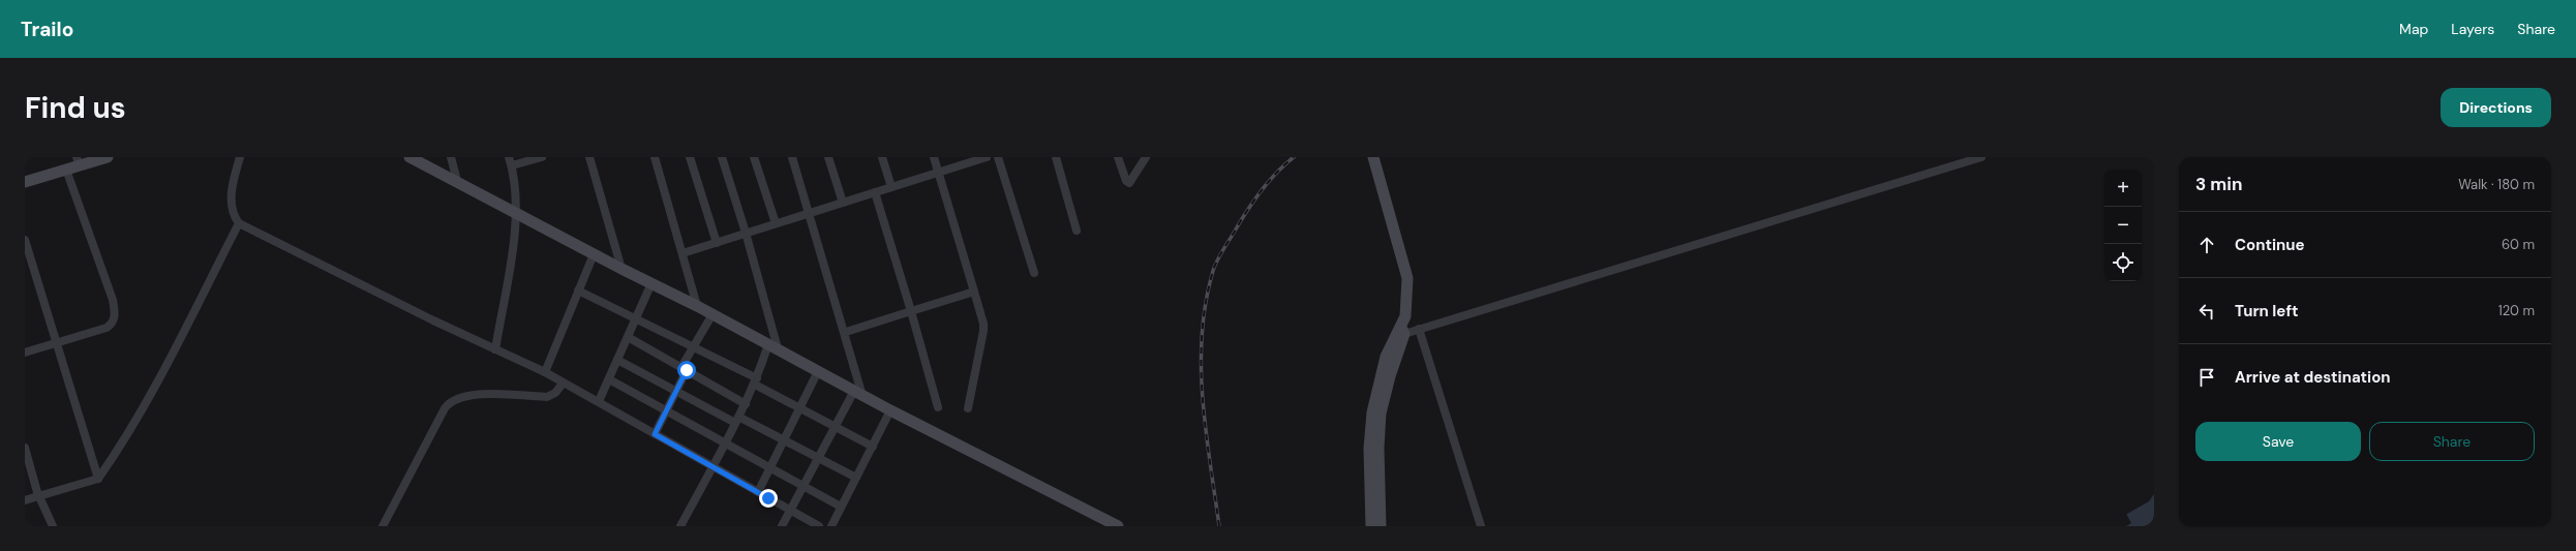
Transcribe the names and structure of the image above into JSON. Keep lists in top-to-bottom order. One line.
{"page":{"header":"Trailo","nav":["Map","Layers","Share"],"buttons":["Directions",["Save","Share"]],"title":"Find us","heading":["3 min","Walk · 180 m"],"map_buttons":["+","−"],"list":[["Continue","60 m"],["Turn left","120 m"],"Arrive at destination"]}}
